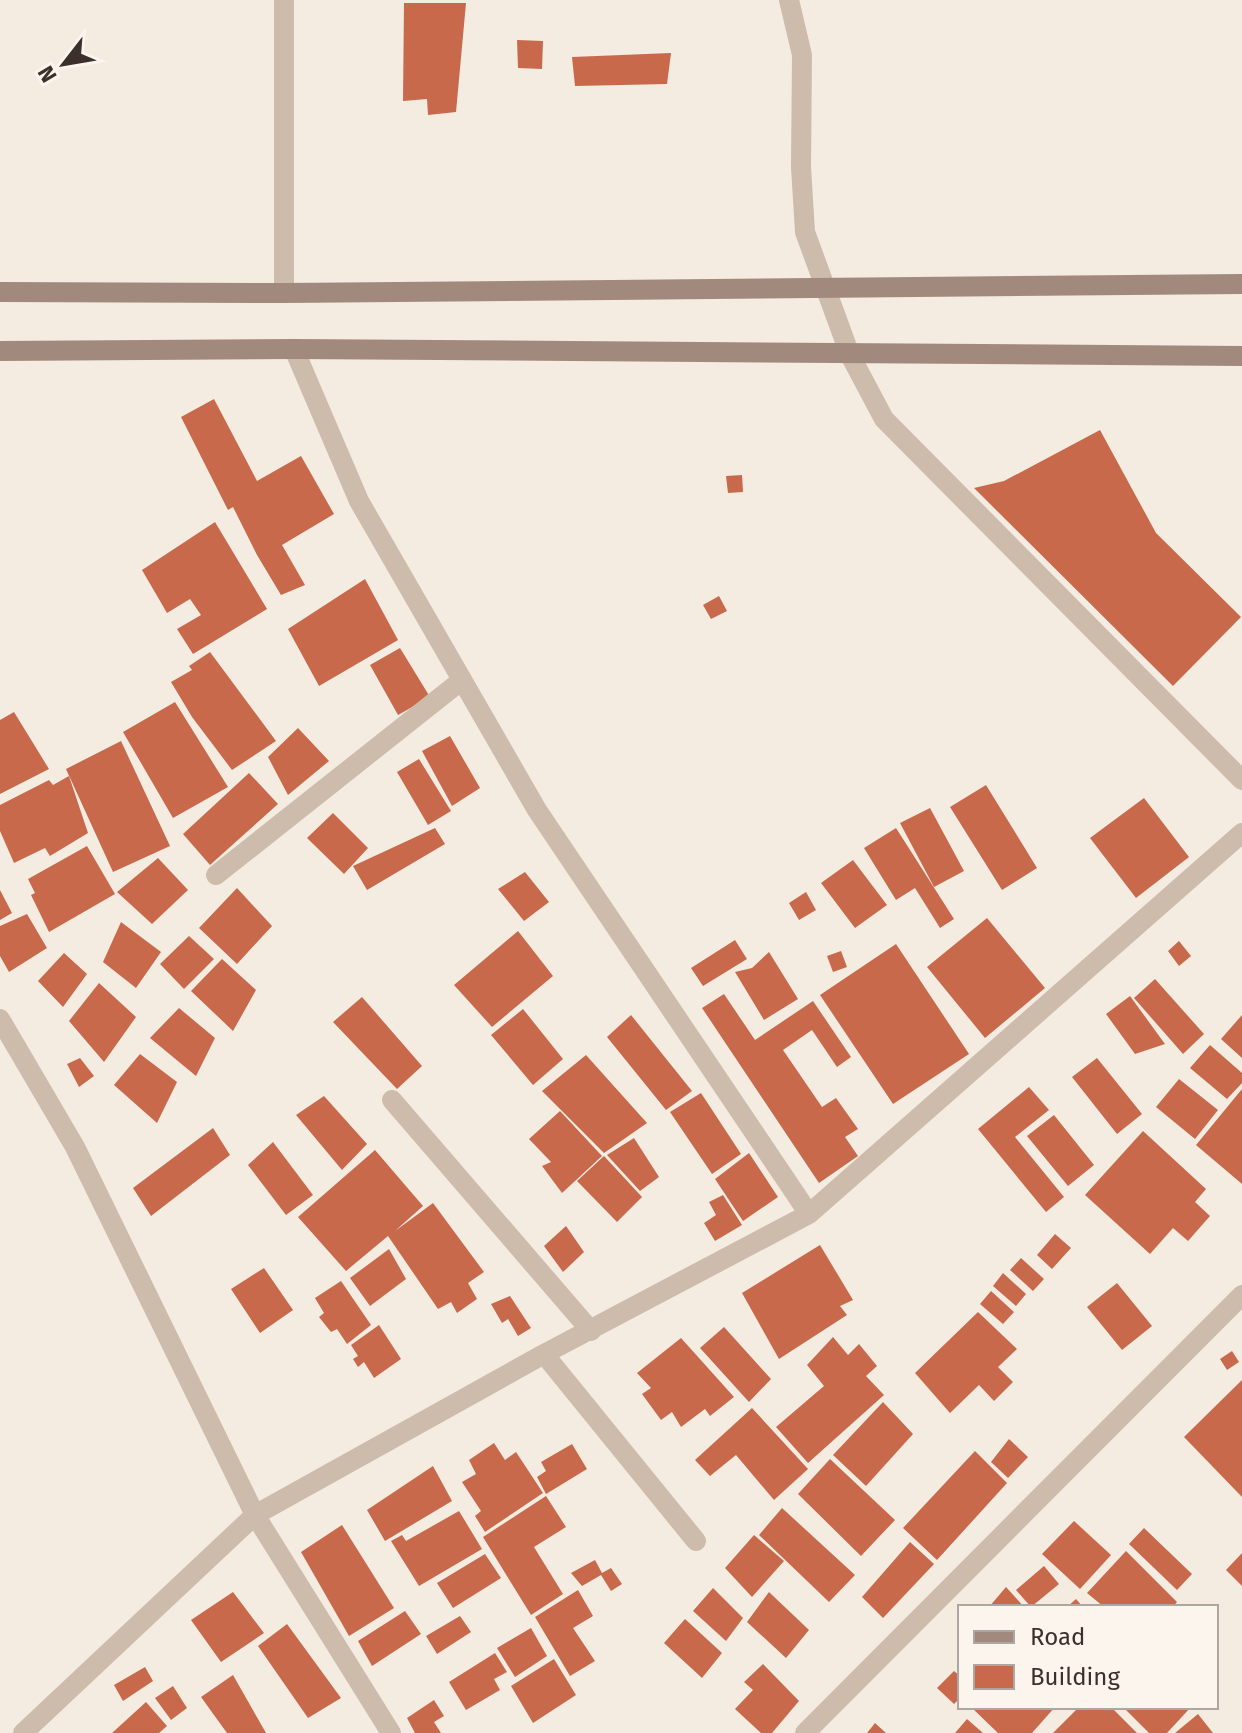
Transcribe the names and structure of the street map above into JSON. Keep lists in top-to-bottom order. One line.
{"legend":["Road","Building"],"north":"bottom left"}
